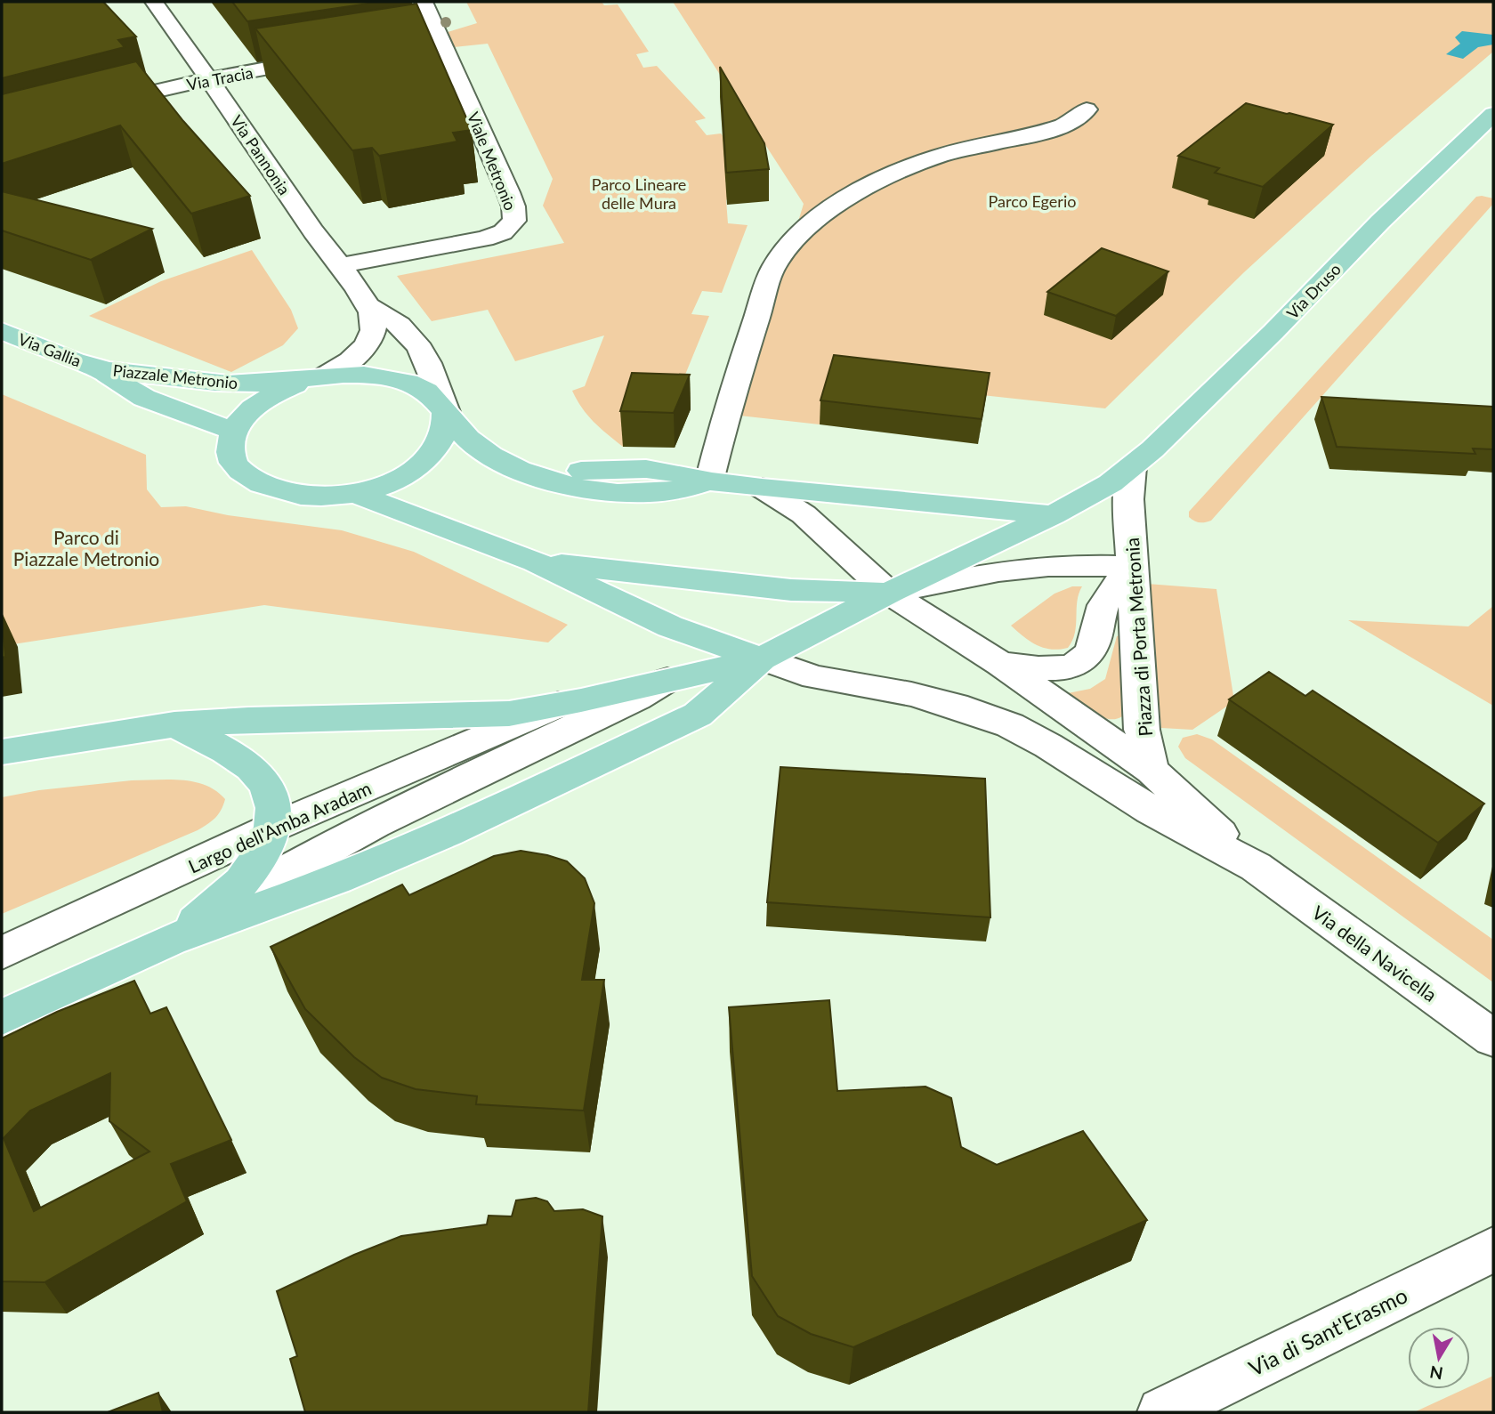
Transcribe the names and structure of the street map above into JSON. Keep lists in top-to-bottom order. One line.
{"streets":{"main road":["Via Druso","Via Gallia","Piazzale Metronio","Piazza di Porta Metronia","Largo dell'Amba Aradam"],"street":["Via Tracia","Via Pannonia","Viale Metronio","Via della Navicella","Via di Sant'Erasmo"]},"crossings":[["Via Tracia","Via Pannonia"],["Via Pannonia","Viale Metronio"],["Via Pannonia","Piazzale Metronio"],["Via Druso","Piazza di Porta Metronia"],["Via Gallia","Piazzale Metronio"],["Piazzale Metronio","Piazza di Porta Metronia"],["Piazza di Porta Metronia","Via della Navicella"],["Largo dell'Amba Aradam","Via della Navicella"]],"parks":["Parco Lineare delle Mura","Parco Egerio","Parco di Piazzale Metronio"],"north":"bottom"}
